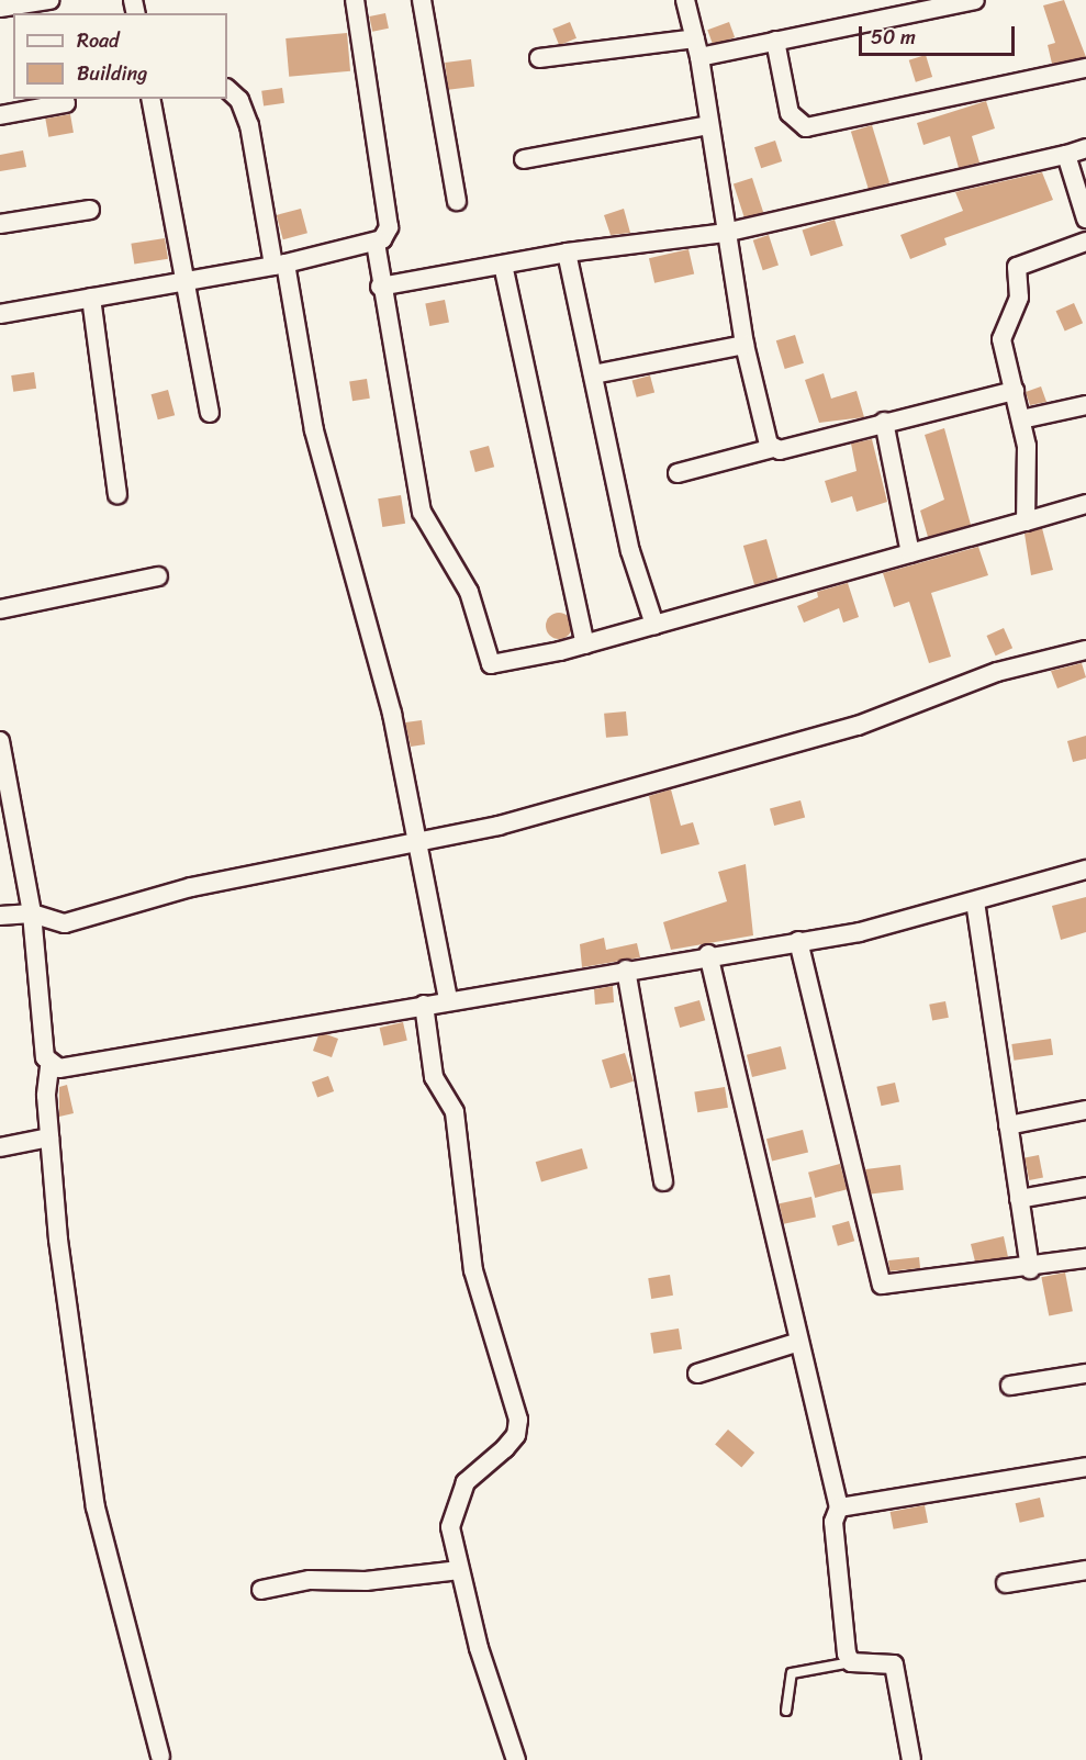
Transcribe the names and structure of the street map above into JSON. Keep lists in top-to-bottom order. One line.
{"legend":["Road","Building"],"scale_bar":"50 m"}
